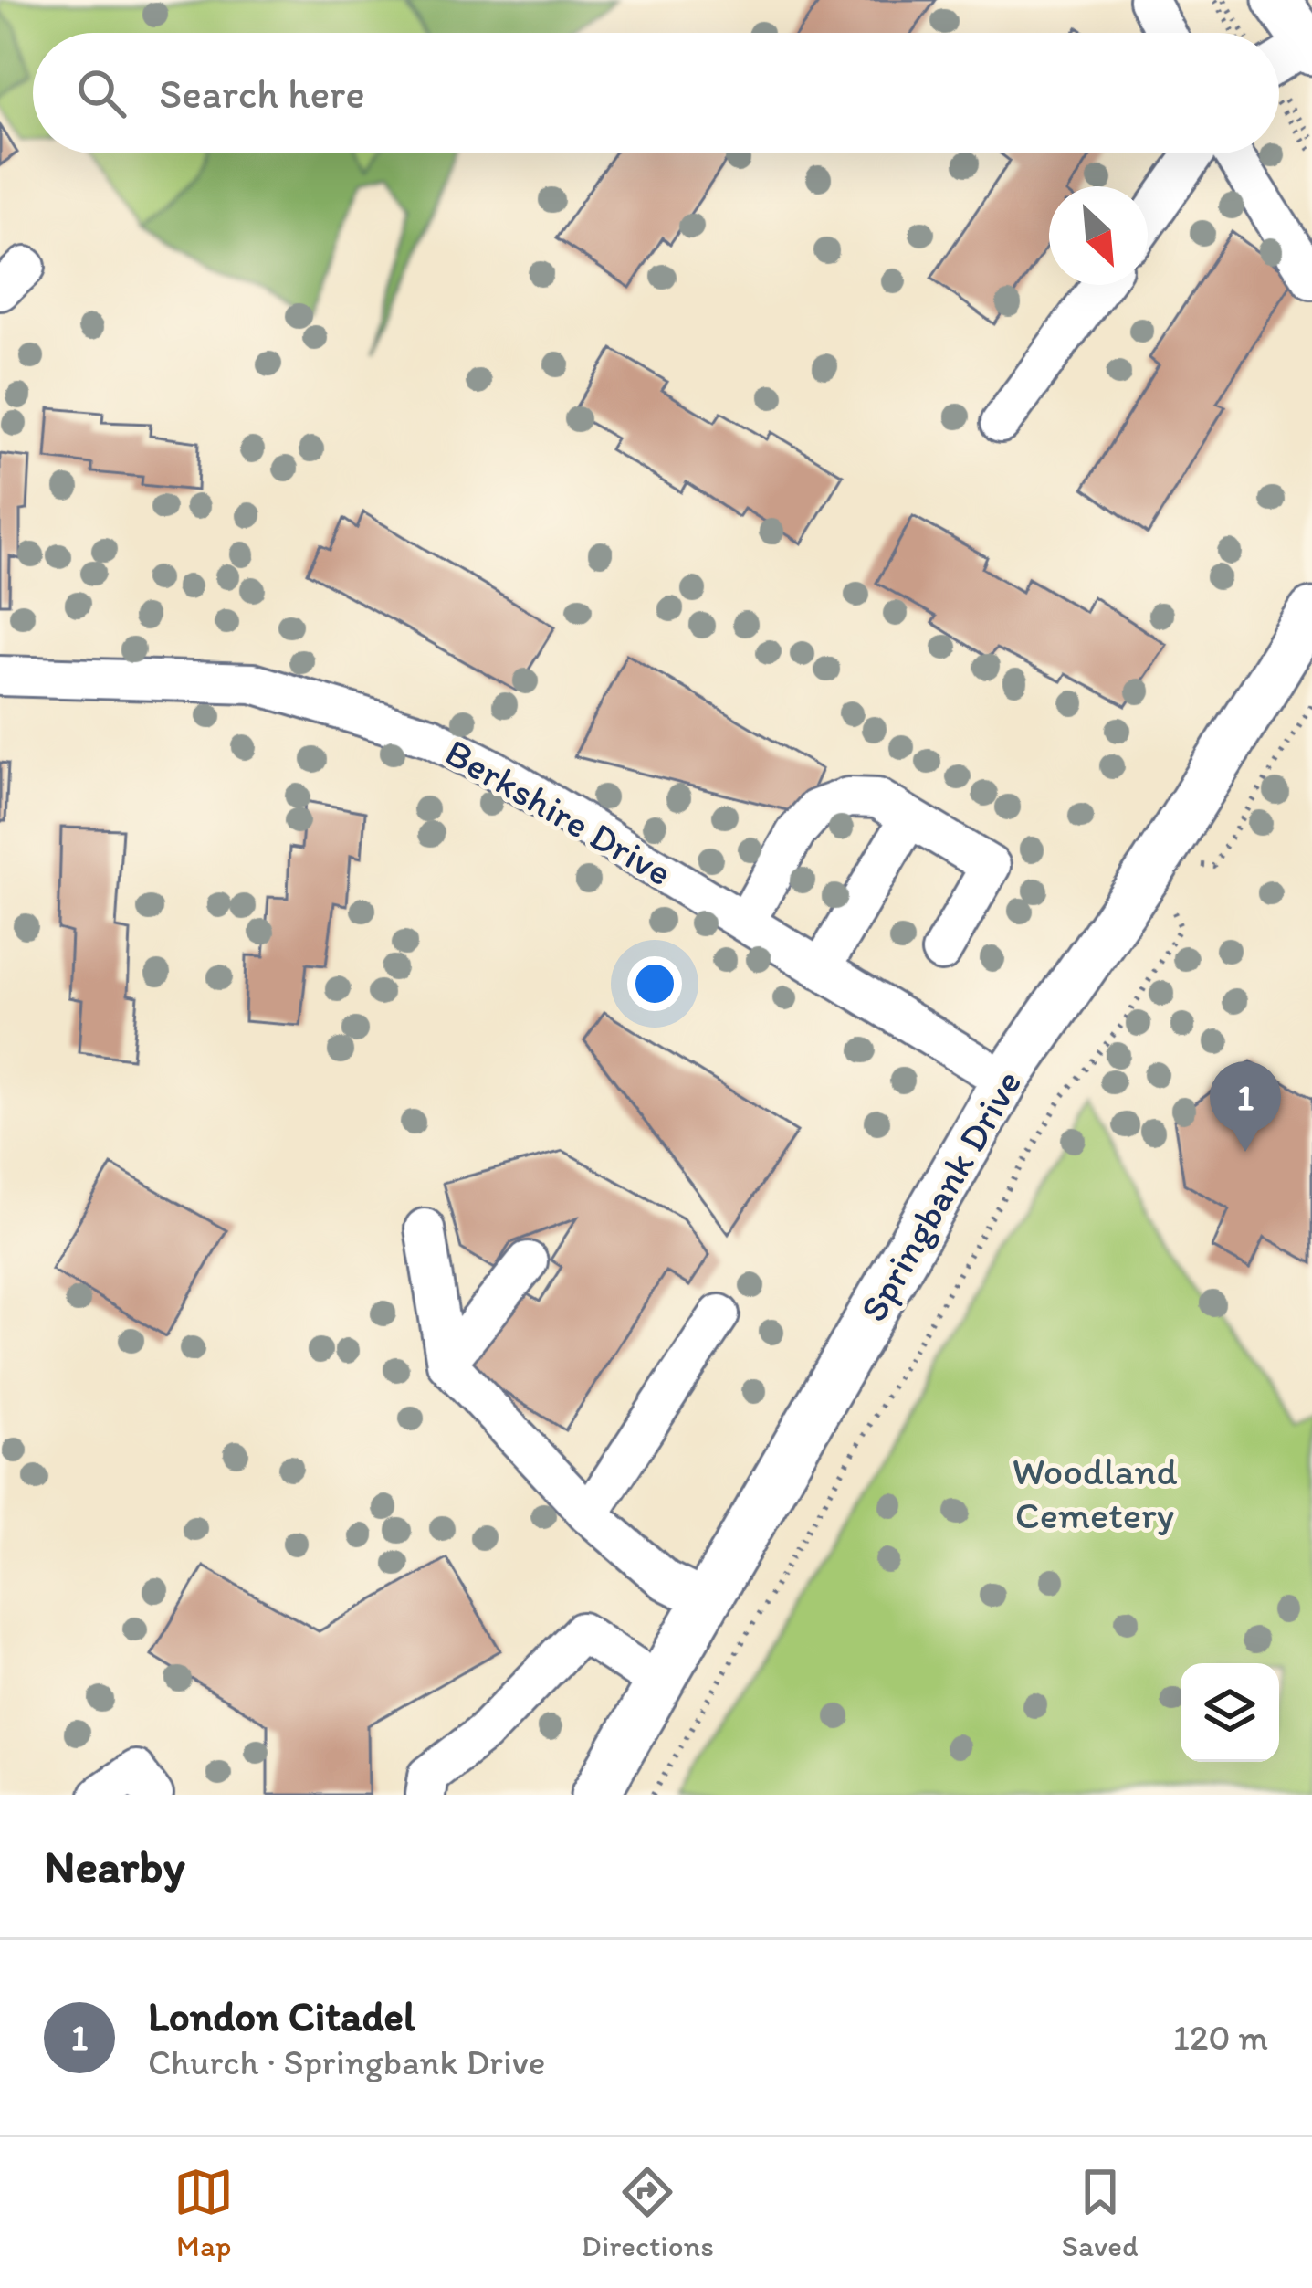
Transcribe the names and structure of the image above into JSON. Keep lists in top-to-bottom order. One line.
{"streets":{"main road":["Springbank Drive"],"street":["Berkshire Drive"]},"crossings":[["Berkshire Drive","Springbank Drive"]],"parks":["Woodland Cemetery"],"north":"bottom right","page":{"search":"Search here","pins":"1","heading":"Nearby","list":[{"mark":"1","name":"London Citadel","note":"Church · Springbank Drive","value":"120 m"}],"nav":["Map","Directions","Saved"]}}
